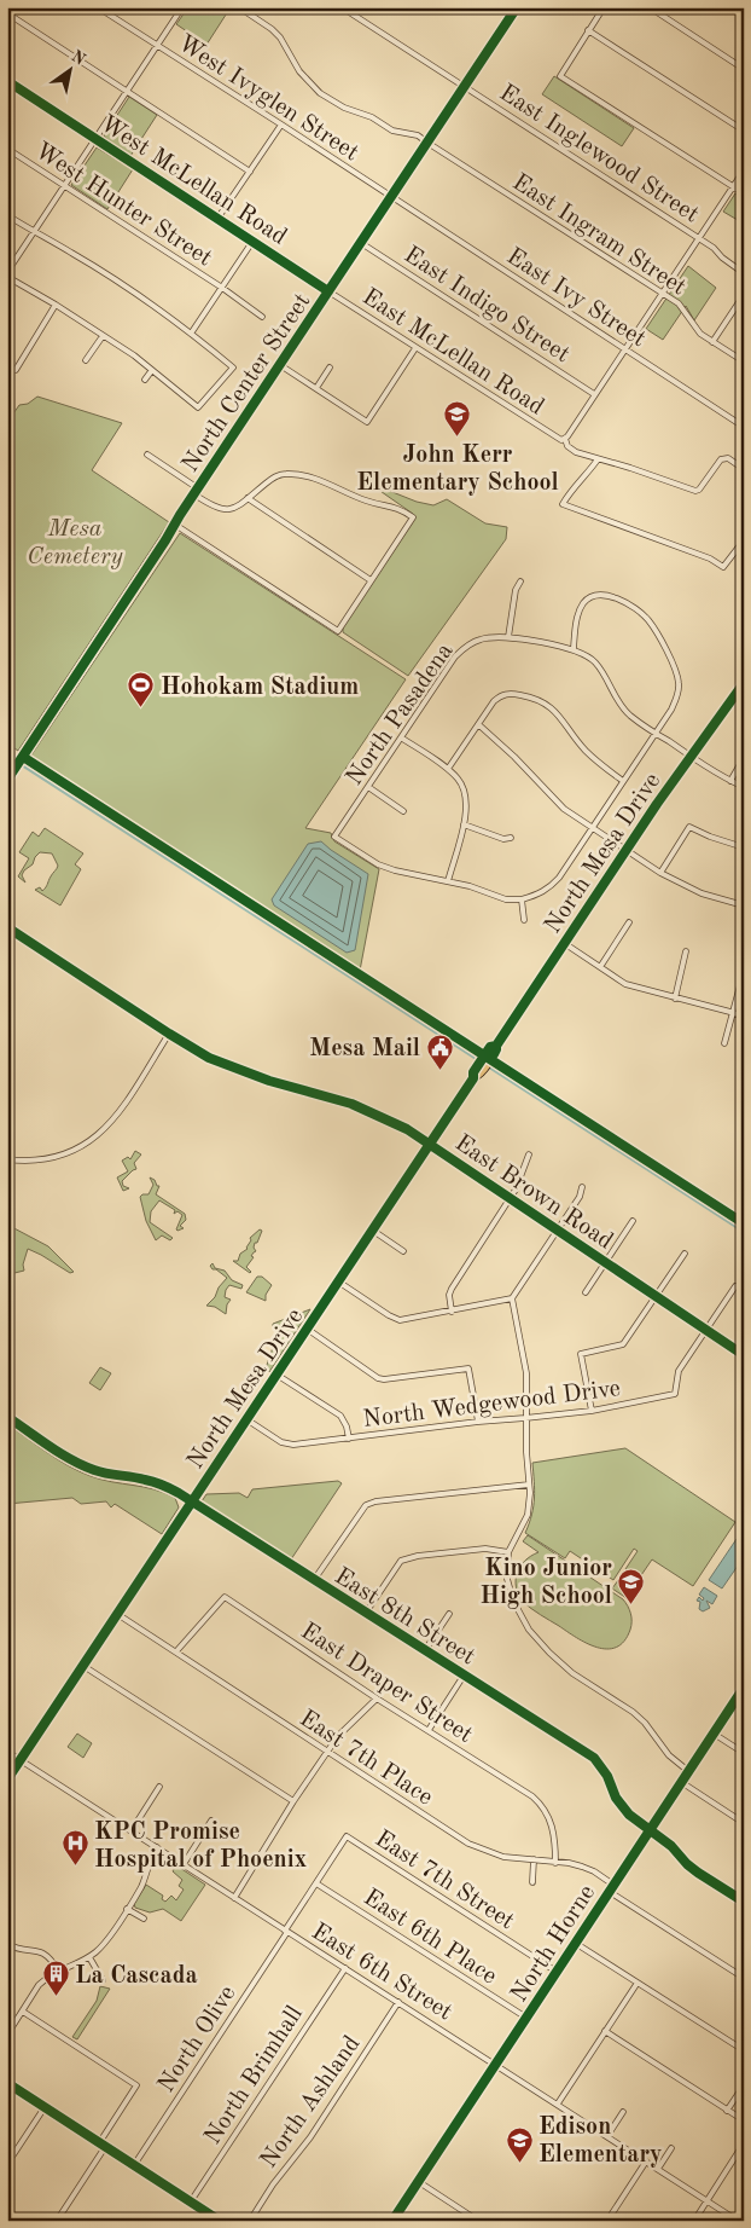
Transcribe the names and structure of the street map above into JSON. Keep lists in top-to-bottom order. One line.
{"streets":{"main road":["North Mesa Drive","East Brown Road"],"street":["West Ivyglen Street","East Inglewood Street","West McLellan Road","West Hunter Street","East Ingram Street","East Ivy Street","East Indigo Street","East McLellan Road","North Center Street","North Pasadena","North Wedgewood Drive","East 8th Street","East Draper Street","East 7th Place","East 7th Street","East 6th Place","North Horne","East 6th Street","North Olive","North Brimhall","North Ashland"]},"crossings":[["West Ivyglen Street","East Ivy Street"],["West Ivyglen Street","North Center Street"],["East Inglewood Street","North Center Street"],["West McLellan Road","East McLellan Road"],["West McLellan Road","North Center Street"],["East Ingram Street","North Center Street"],["East Ivy Street","North Center Street"],["East Indigo Street","North Center Street"],["East McLellan Road","North Center Street"],["North Mesa Drive","East Brown Road"],["North Mesa Drive","North Wedgewood Drive"],["North Mesa Drive","East 8th Street"],["North Mesa Drive","East 7th Place"],["North Mesa Drive","East 6th Street"],["East Brown Road","North Wedgewood Drive"],["East 8th Street","North Horne"],["East Draper Street","East 7th Place"],["East 7th Place","North Horne"],["East 7th Street","North Horne"],["East 7th Street","North Olive"],["East 6th Place","North Horne"],["East 6th Place","North Olive"],["North Horne","East 6th Street"],["East 6th Street","North Olive"],["East 6th Street","North Brimhall"],["East 6th Street","North Ashland"]],"parks":["Mesa Cemetery"],"places":{"school or university":["John Kerr Elementary School","Kino Junior High School","Edison Elementary"],"sports":["Hohokam Stadium"],"public building":["Mesa Mail"],"hospital":["KPC Promise Hospital of Phoenix"],"building":["La Cascada"]},"north":"top right"}
